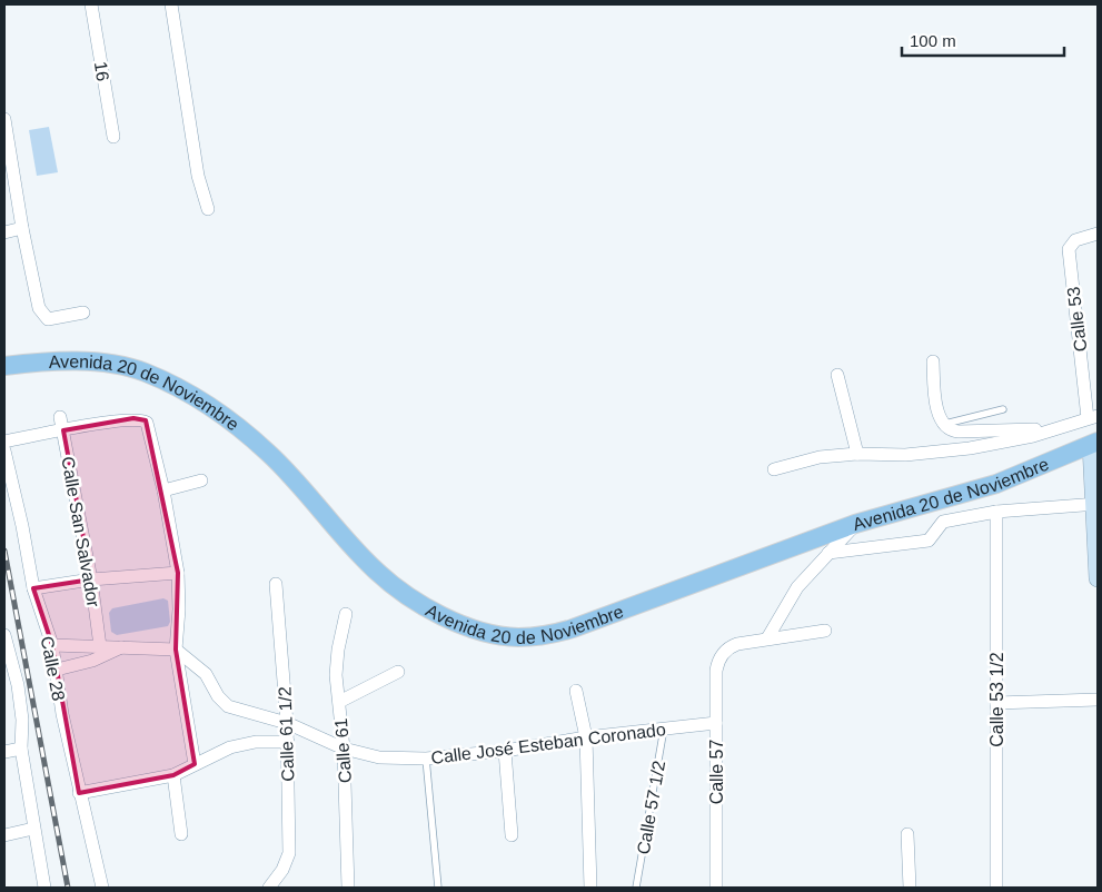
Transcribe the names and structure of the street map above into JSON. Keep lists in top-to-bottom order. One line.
{"streets":{"main road":["Avenida 20 de Noviembre"],"street":["16","Calle 53","Calle San Salvador","Calle 28","Calle 53 1/2","Calle 61 1/2","Calle José Esteban Coronado","Calle 61","Calle 57"],"lane":["Calle 57 1/2"]},"crossings":[["Calle 61 1/2","Calle José Esteban Coronado"],["Calle José Esteban Coronado","Calle 61"],["Calle José Esteban Coronado","Calle 57"],["Calle José Esteban Coronado","Calle 57 1/2"]],"scale_bar":"100 m"}
